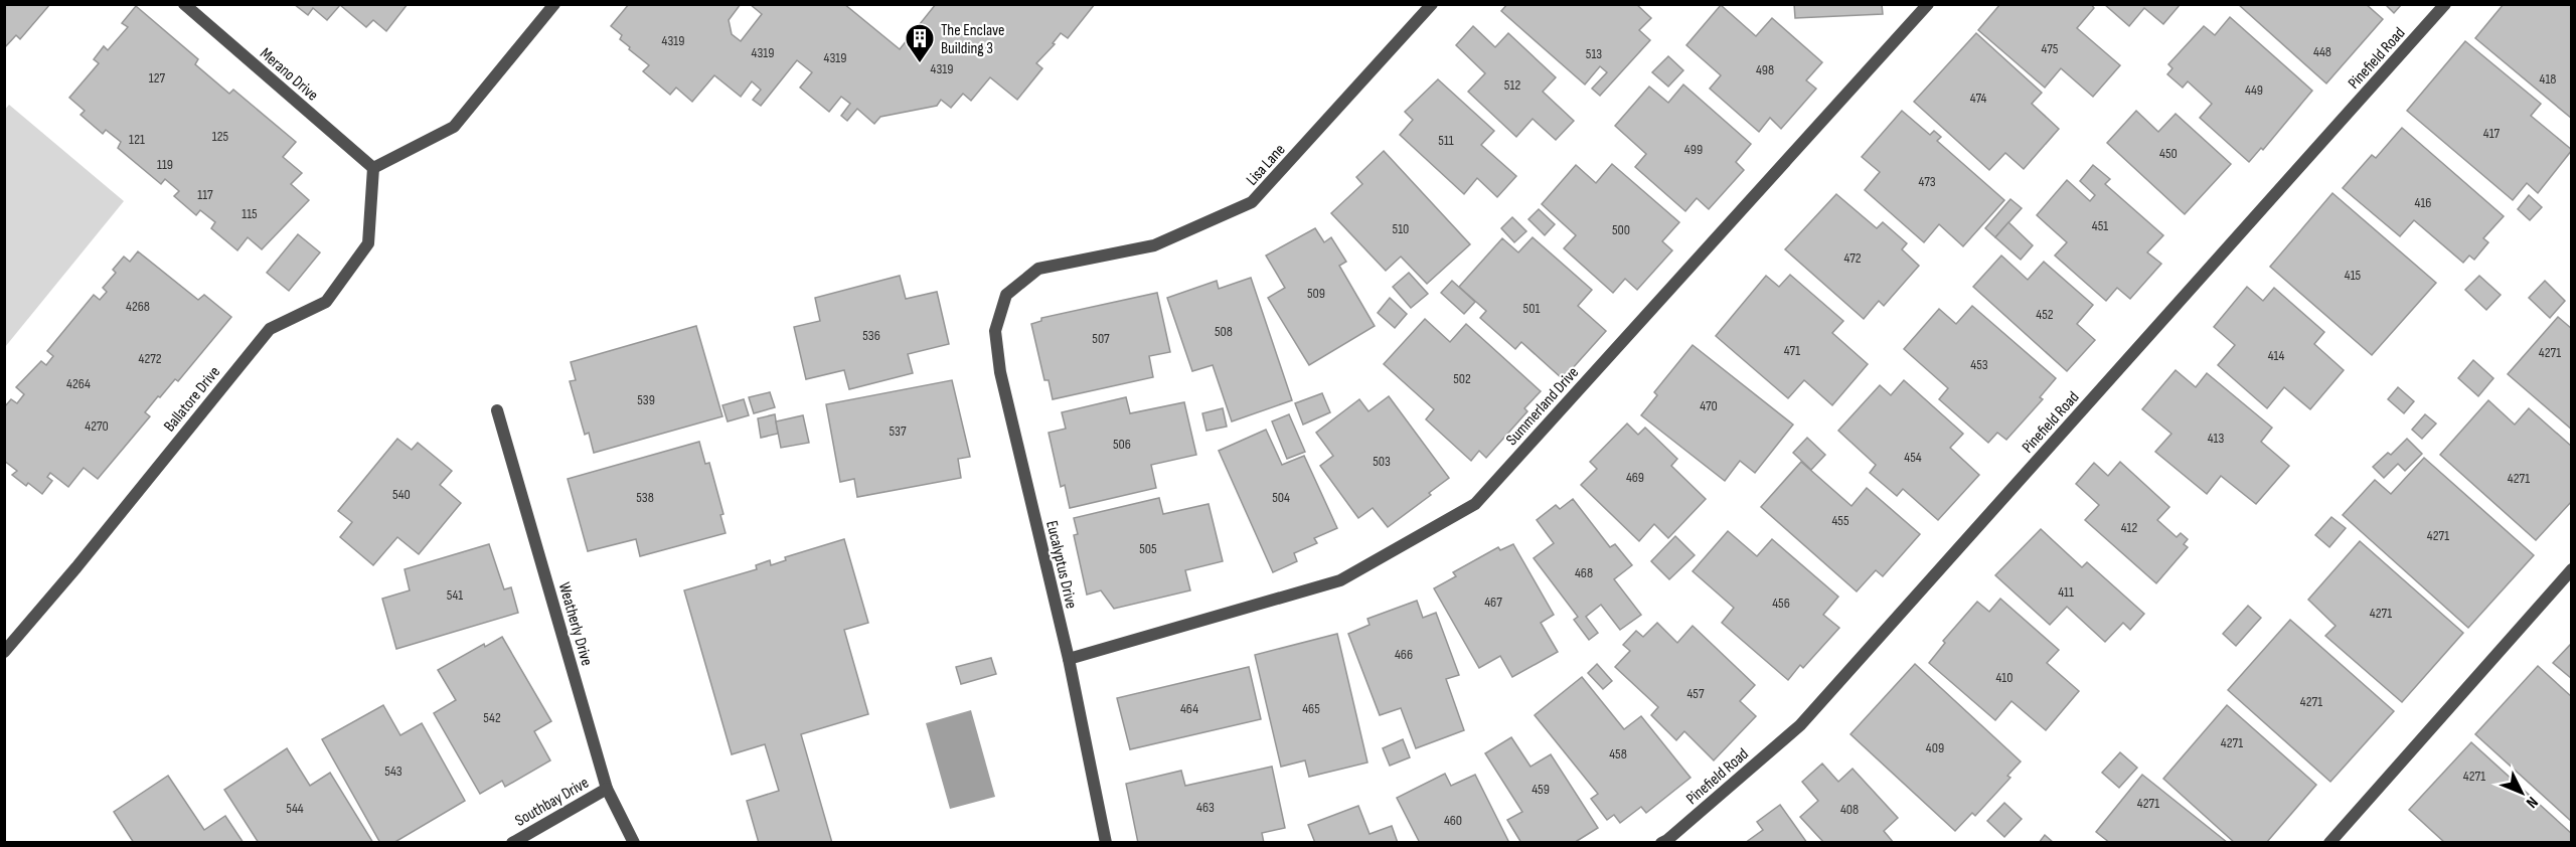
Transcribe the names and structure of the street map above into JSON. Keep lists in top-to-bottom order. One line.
{"streets":{"lane":["Pinefield Road","Merano Drive","Lisa Lane","Ballatore Drive","Summerland Drive","Eucalyptus Drive","Weatherly Drive","Southbay Drive"]},"crossings":[["Merano Drive","Ballatore Drive"],["Lisa Lane","Eucalyptus Drive"],["Summerland Drive","Eucalyptus Drive"],["Weatherly Drive","Southbay Drive"]],"places":{"building":["The Enclave Building 3"]},"house_numbers":["4319","475","448","4319","513","4319","4319","498","127","418","512","449","474","417","125","121","511","499","450","119","473","117","416","115","451","510","500","472","415","509","4268","501","452","508","536","507","471","4271","414","4272","453","502","4264","539","470","4270","537","413","506","454","503","469","4271","540","538","504","455","412","4271","505","468","411","541","467","456","4271","466","410","457","4271","464","465","542","4271","409","458","543","4271","459","4271","463","544","408","460"],"north":"bottom right"}
